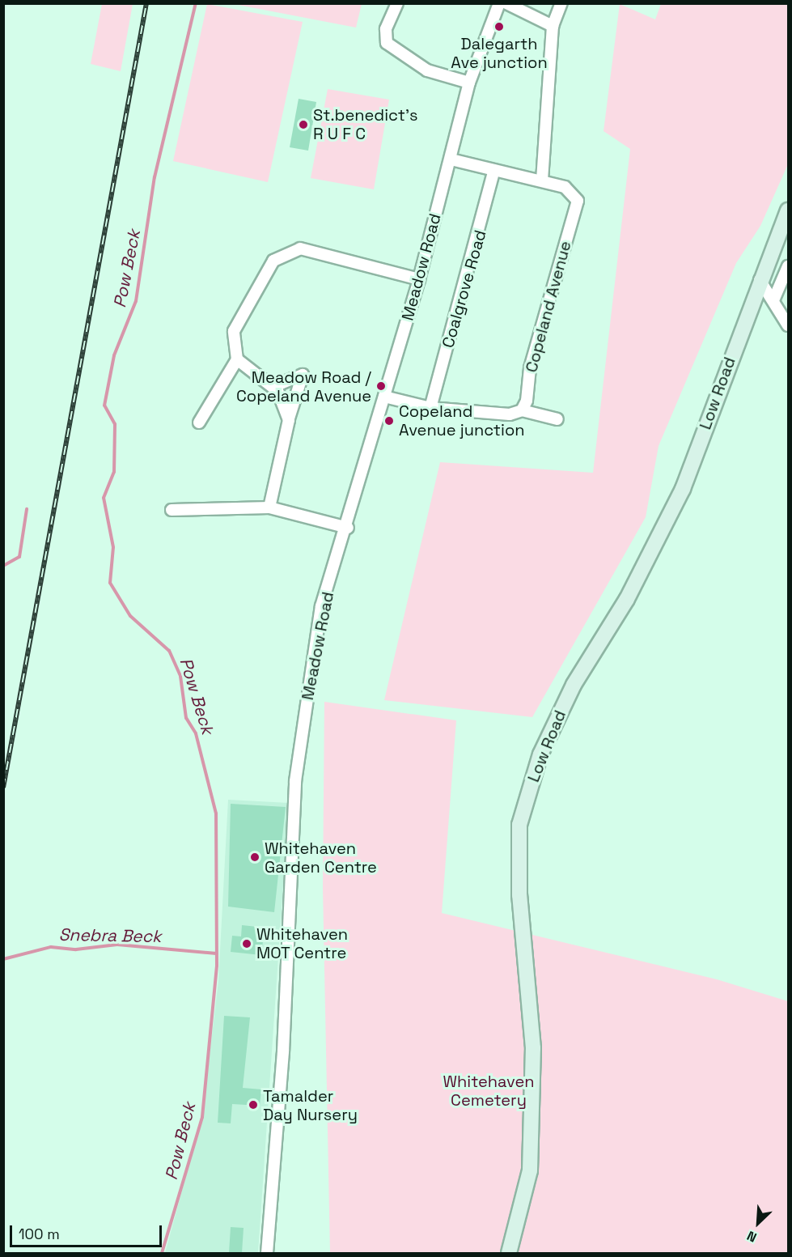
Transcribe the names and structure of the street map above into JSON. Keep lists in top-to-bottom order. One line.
{"streets":{"main road":["Low Road"],"street":["Meadow Road","Coalgrove Road","Copeland Avenue"]},"crossings":[["Meadow Road","Copeland Avenue"],["Coalgrove Road","Copeland Avenue"]],"water":["Pow Beck","Snebra Beck"],"parks":["Whitehaven Cemetery"],"places":["Dalegarth Ave junction","St.benedict's R U F C","Meadow Road / Copeland Avenue","Copeland Avenue junction","Whitehaven Garden Centre","Whitehaven MOT Centre","Tamalder Day Nursery"],"scale_bar":"100 m","north":"bottom left"}
